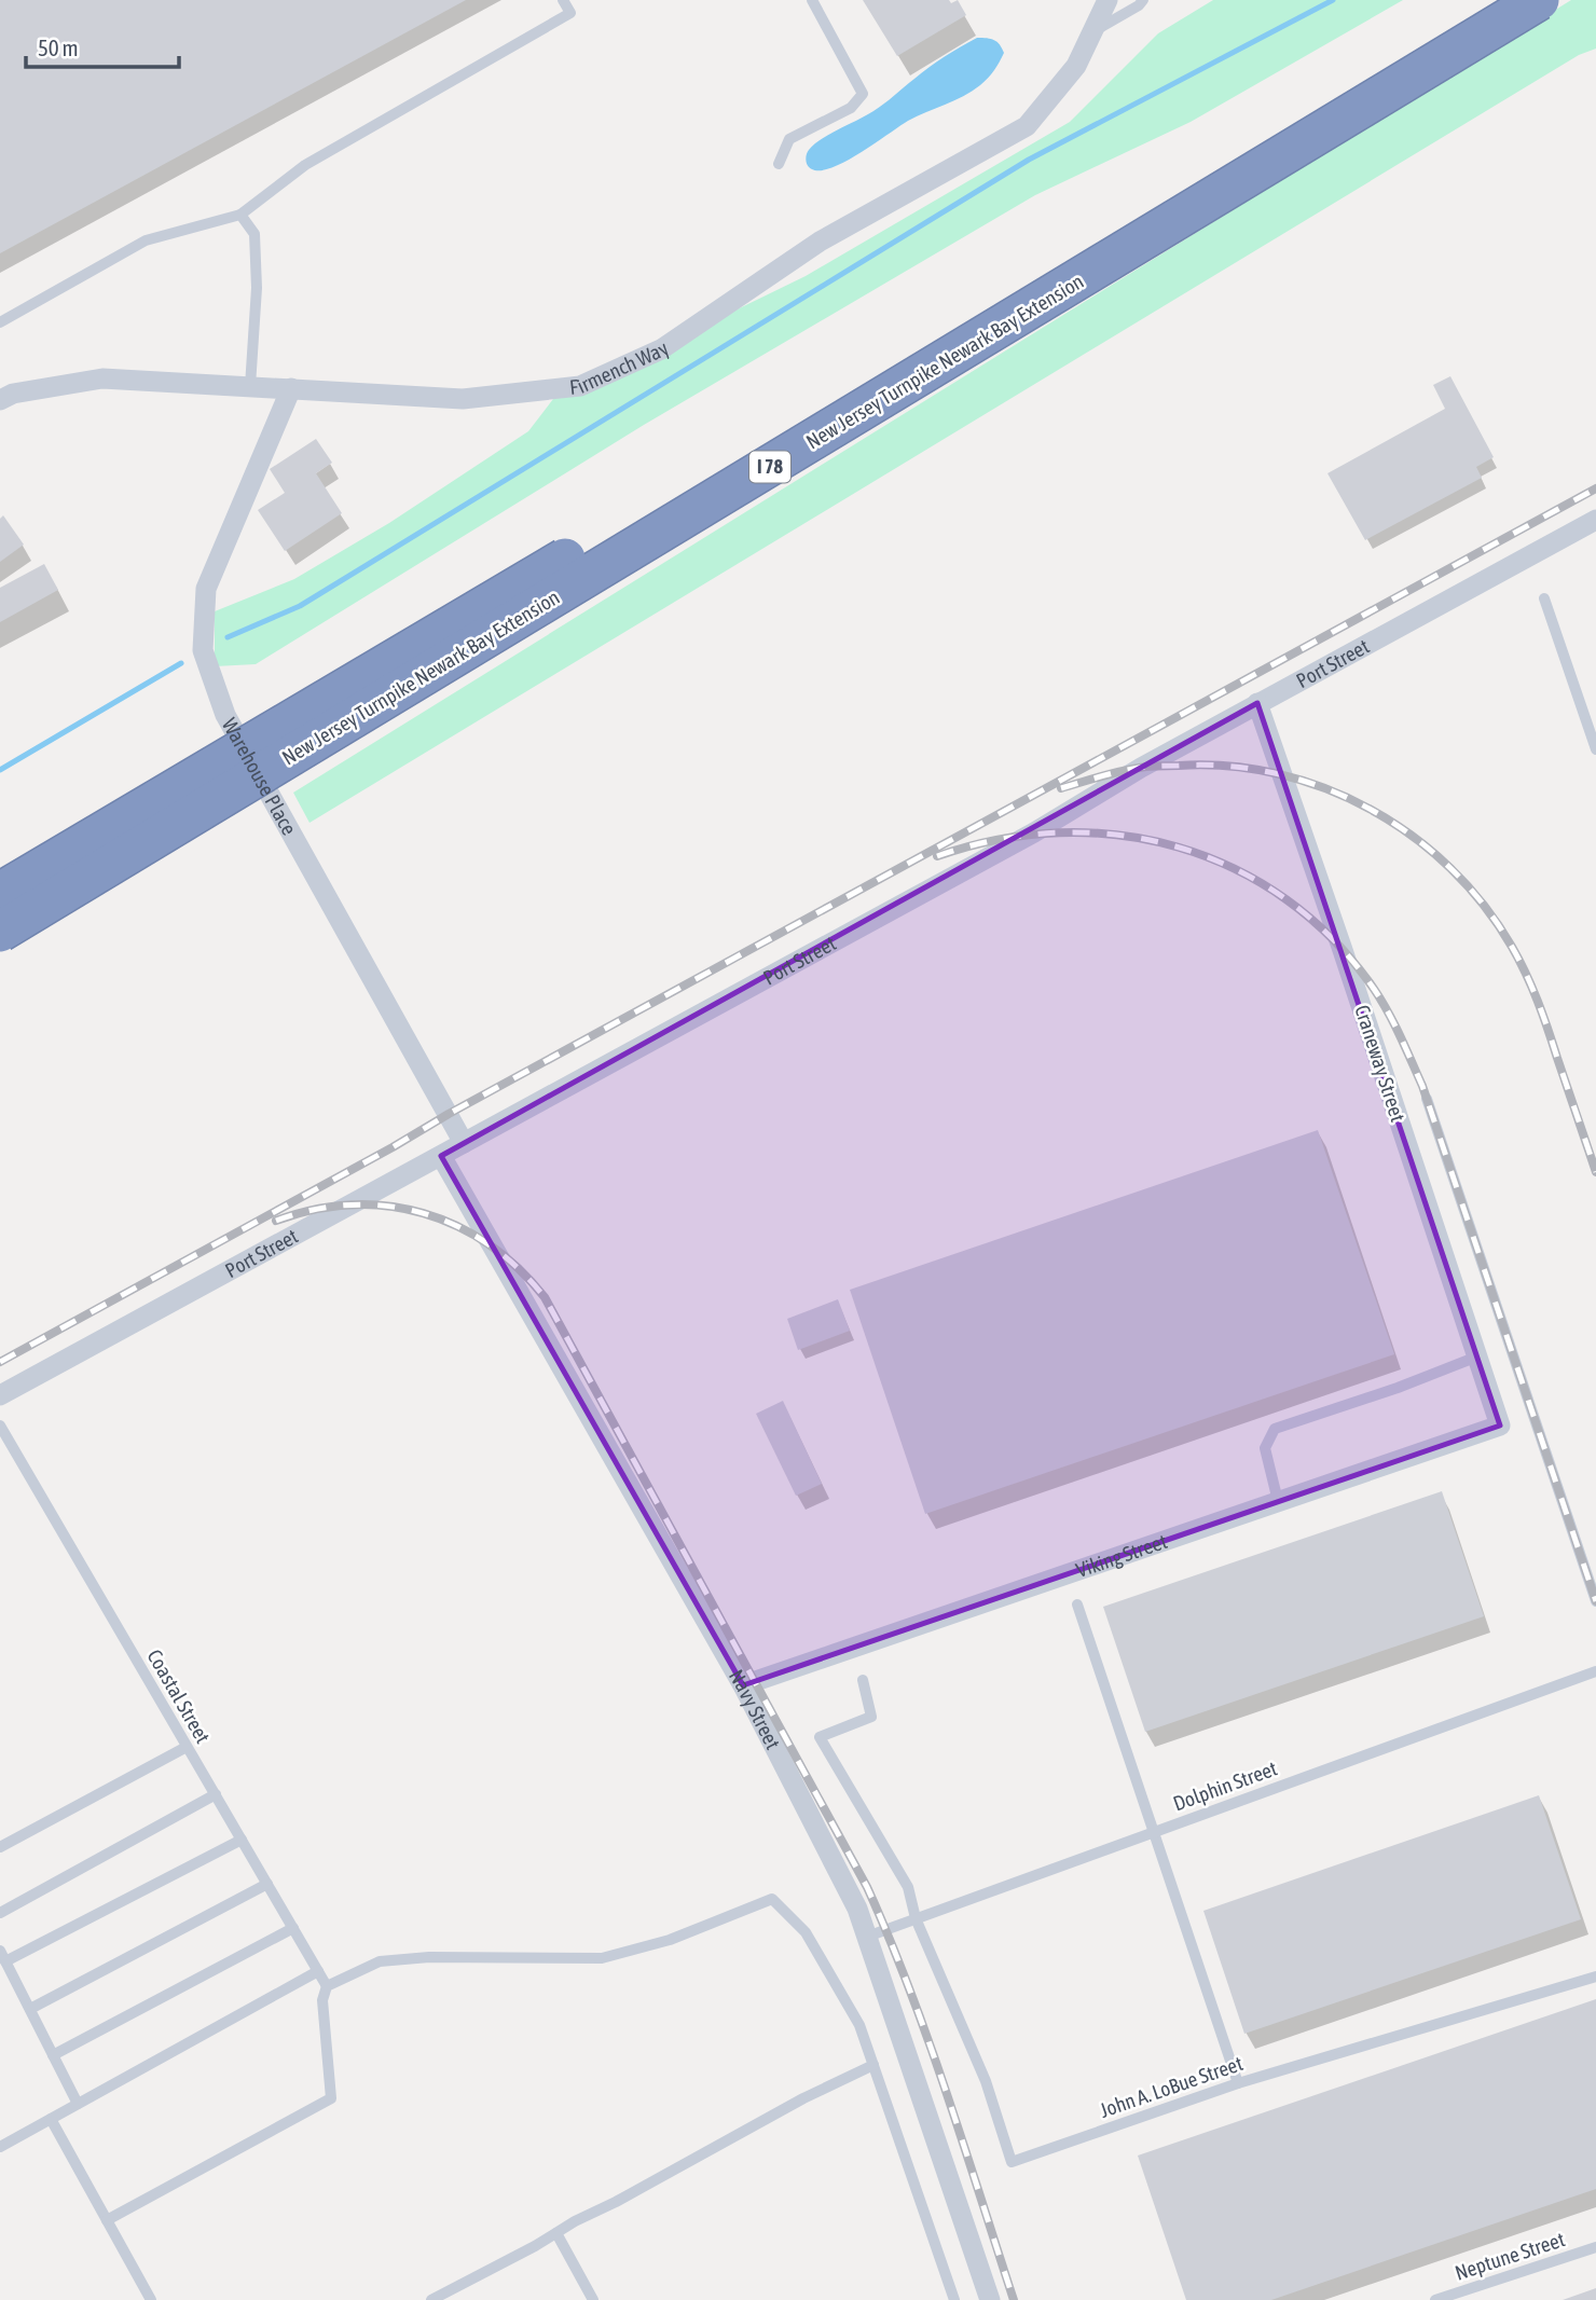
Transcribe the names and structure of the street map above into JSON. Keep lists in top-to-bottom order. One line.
{"streets":{"highway":["New Jersey Turnpike Newark Bay Extension","I 78"],"street":["Firmench Way","Port Street","Warehouse Place","Craneway Street","Viking Street","Navy Street"],"lane":["Coastal Street","Dolphin Street","John A. LoBue Street","Neptune Street"]},"crossings":[["Firmench Way","Warehouse Place"],["Port Street","Warehouse Place"],["Port Street","Craneway Street"],["Port Street","Navy Street"],["Craneway Street","Viking Street"],["Viking Street","Navy Street"],["Navy Street","Dolphin Street"],["Dolphin Street","John A. LoBue Street"]],"scale_bar":"50 m"}
